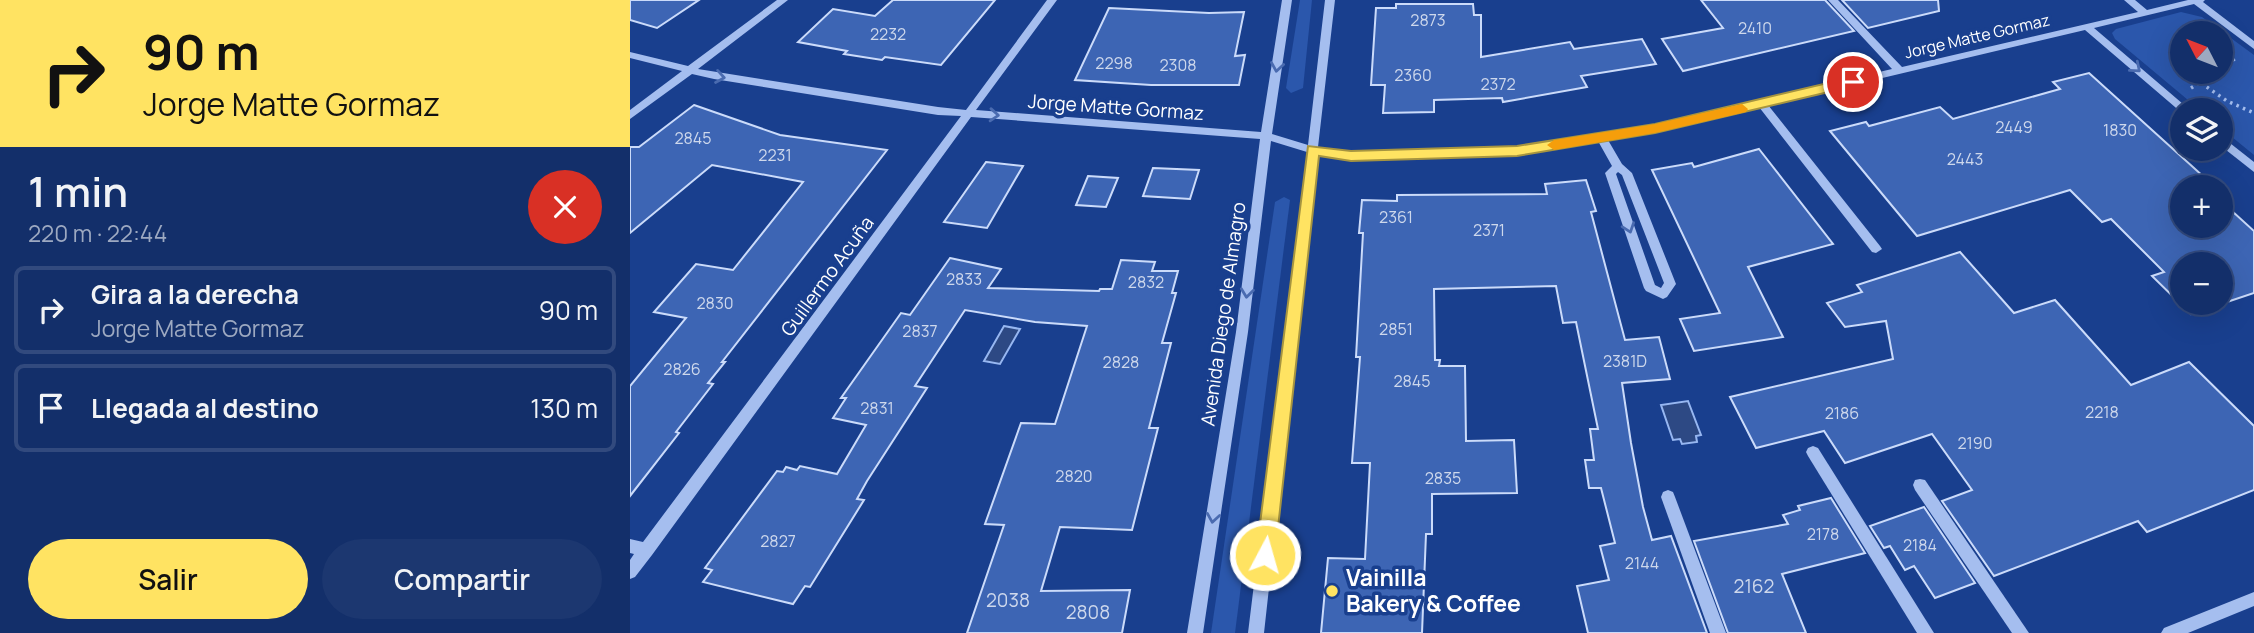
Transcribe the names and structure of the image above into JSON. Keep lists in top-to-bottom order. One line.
{"streets":{"street":["Jorge Matte Gormaz","Guillermo Acuña","Avenida Diego de Almagro"]},"crossings":[["Jorge Matte Gormaz","Guillermo Acuña"],["Jorge Matte Gormaz","Avenida Diego de Almagro"]],"one_way":["Jorge Matte Gormaz"],"places":["Vainilla Bakery & Coffee"],"house_numbers":["2873","2410","2232","2298","2308","2360","2372","2449","1830","2845","2231","2443","2361","2371","2833","2832","2830","2851","2837","2381D","2828","2826","2845","2831","2218","2186","2190","2820","2835","2178","2827","2184","2144","2162","2038","2808"],"north":"top left","page":{"turn":["90 m","Jorge Matte Gormaz"],"map_buttons":["+","−"],"heading":["1 min","220 m · 22:44"],"list":[{"name":"Gira a la derecha","note":"Jorge Matte Gormaz","value":"90 m"},{"name":"Llegada al destino","value":"130 m"}],"buttons":["Salir","Compartir"]}}
